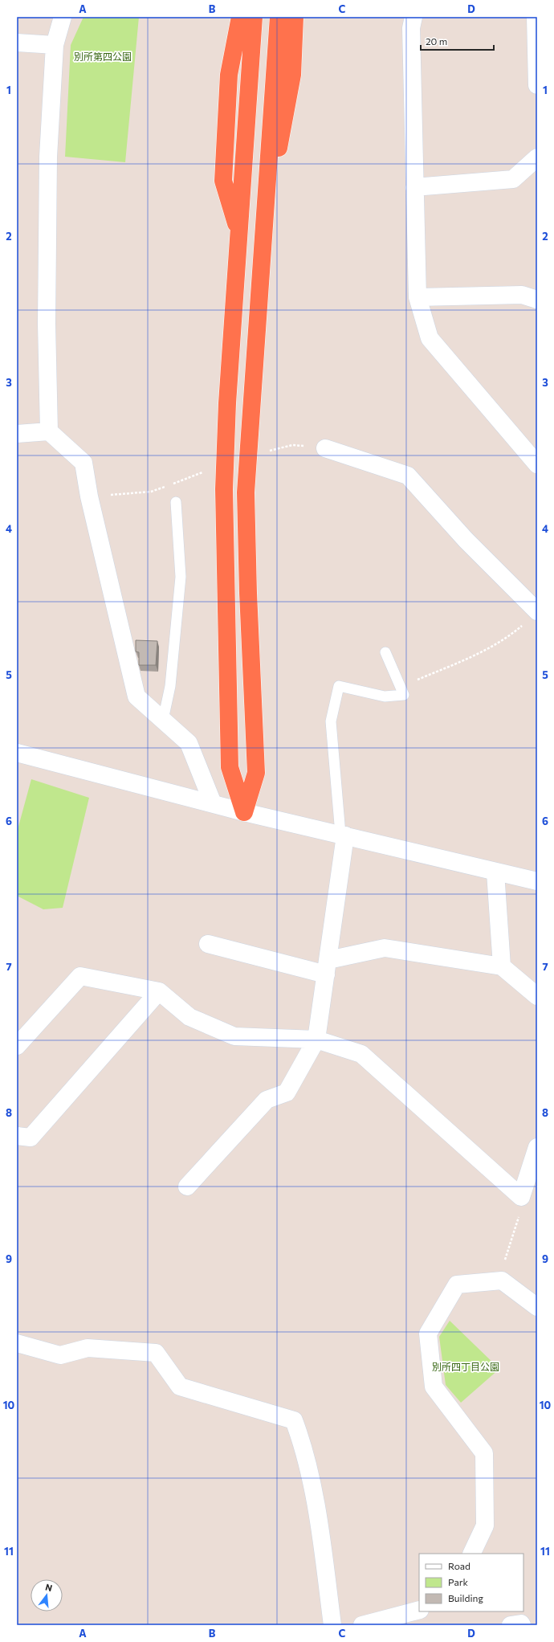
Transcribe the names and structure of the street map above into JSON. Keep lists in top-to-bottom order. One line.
{"parks":["別所第四公園","別所四丁目公園"],"legend":["Road","Park","Building"],"scale_bar":"20 m","north":"top","grid":{"columns":["A","B","C","D"],"rows":["1","2","3","4","5","6","7","8","9","10","11"]}}
